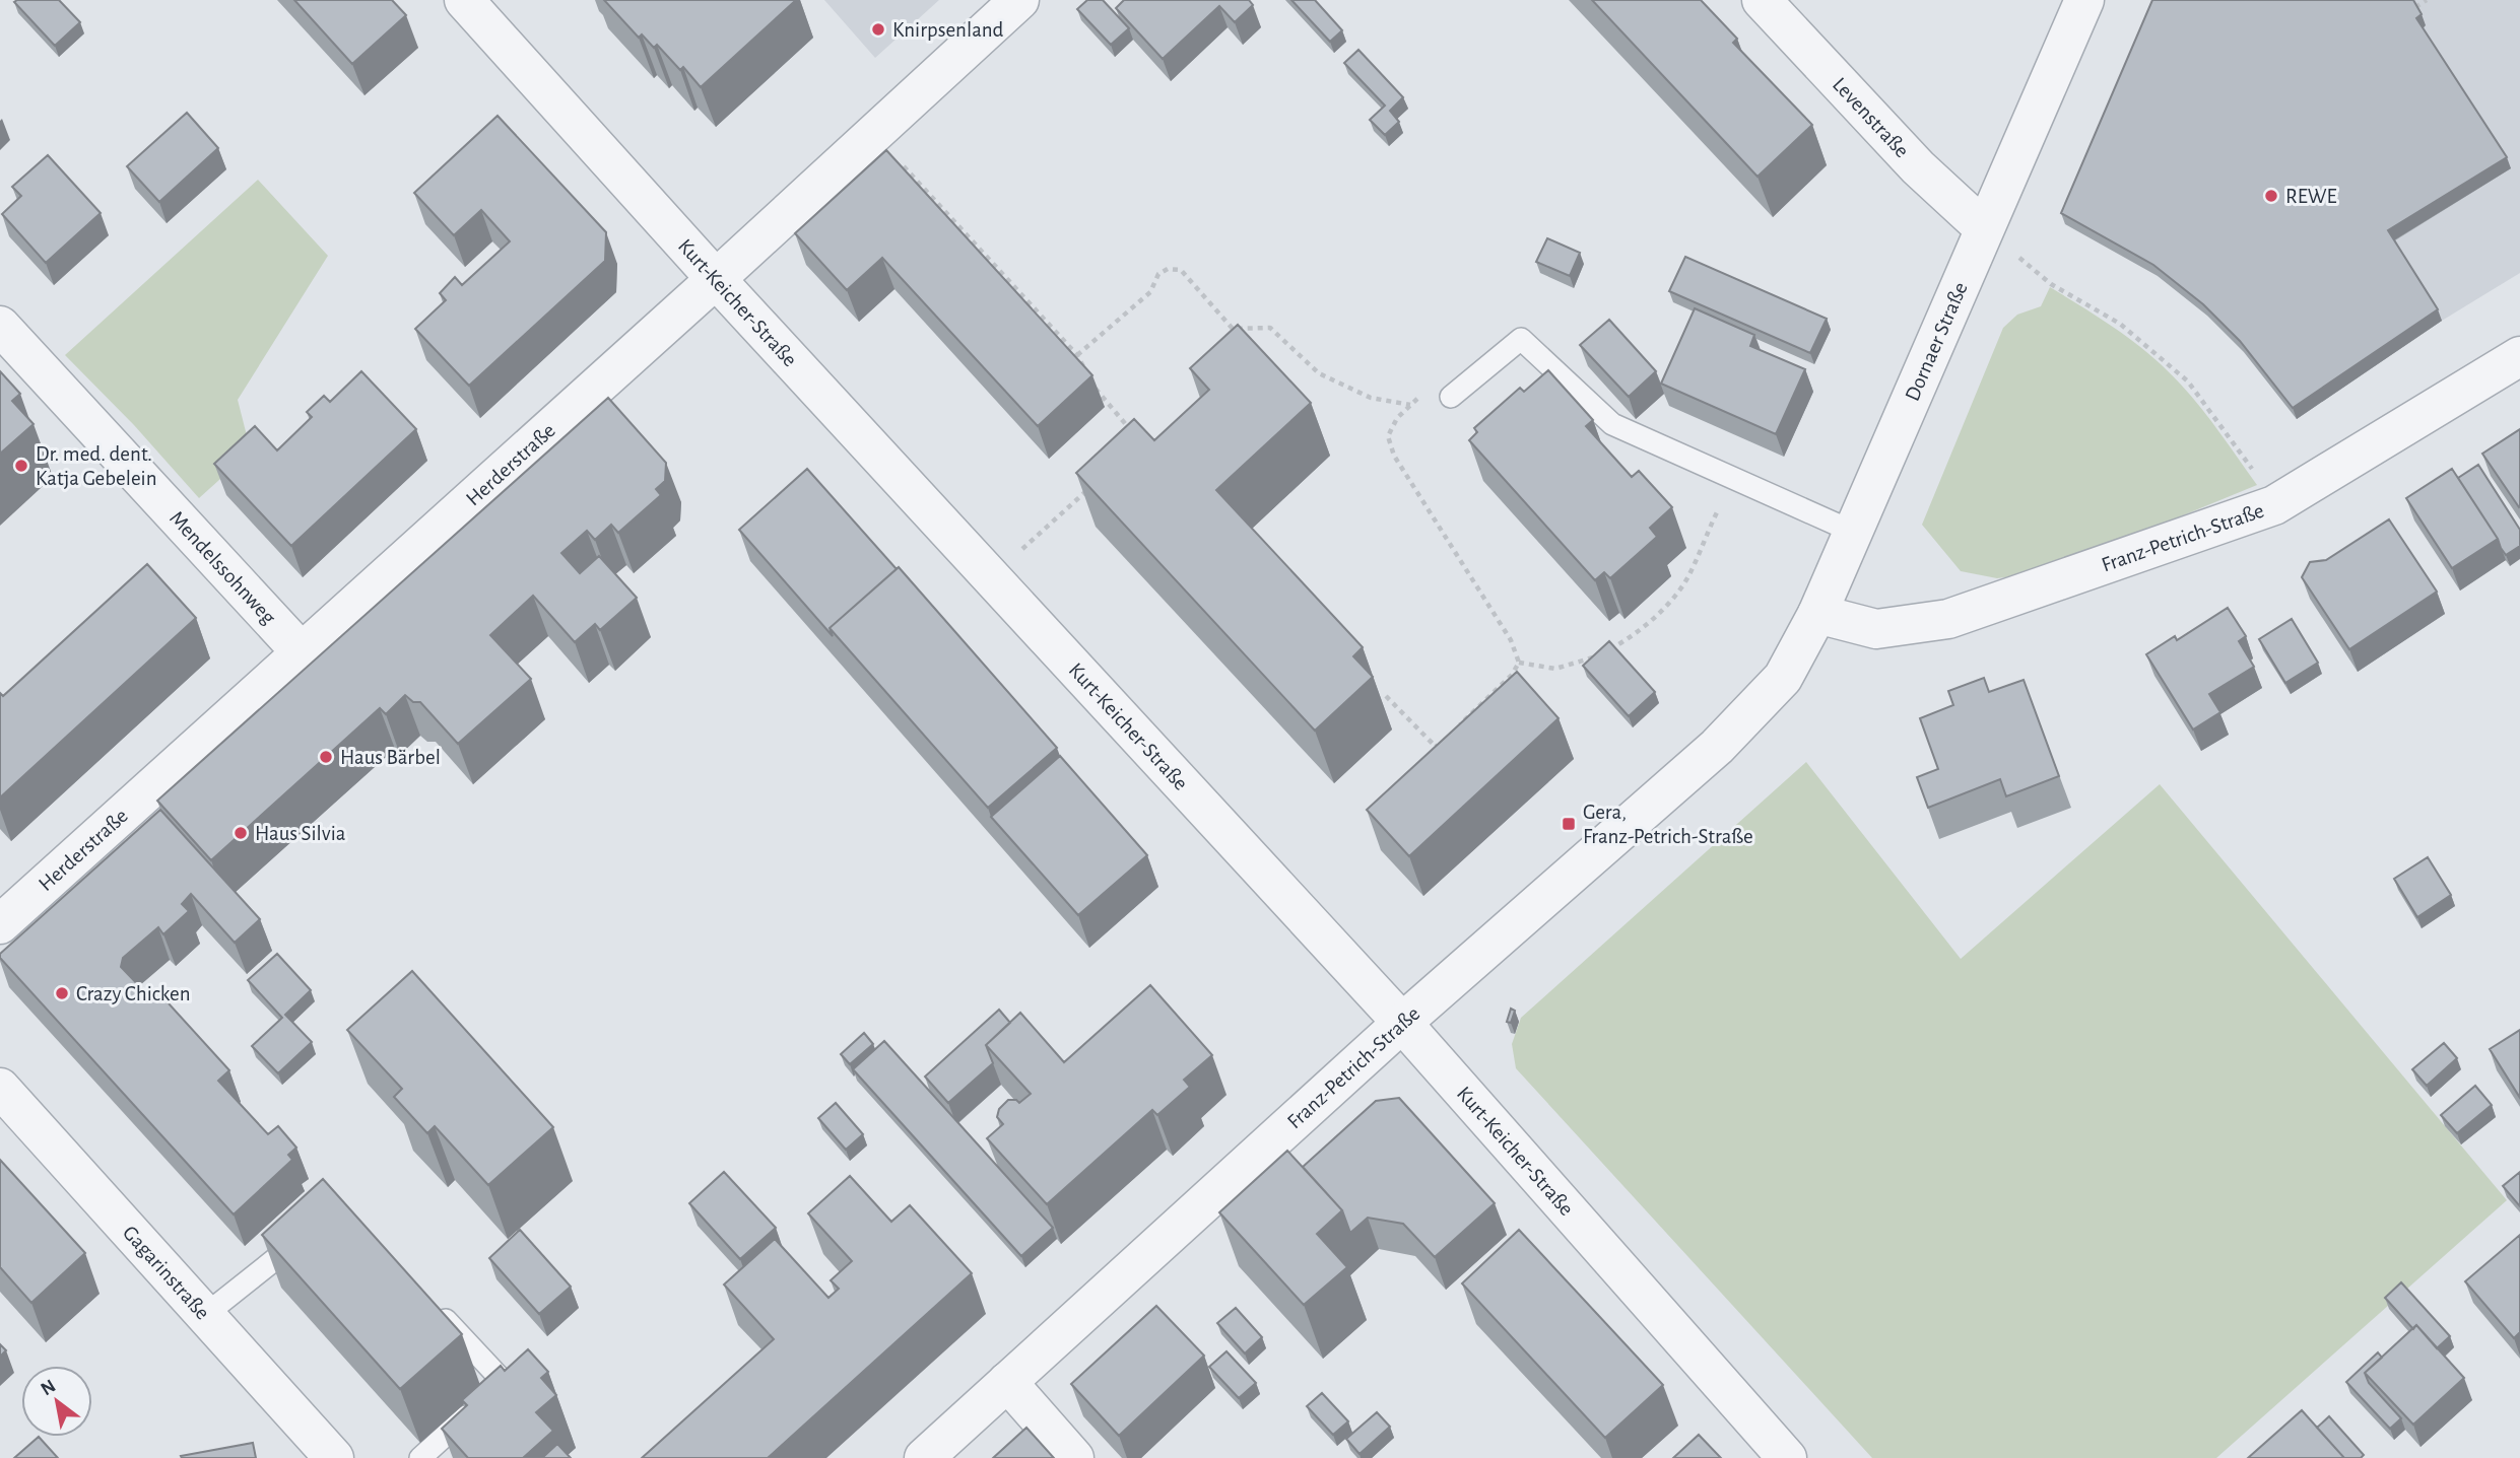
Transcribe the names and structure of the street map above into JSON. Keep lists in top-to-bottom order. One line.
{"streets":{"street":["Levenstraße","Kurt-Keicher-Straße","Dornaer Straße","Herderstraße","Franz-Petrich-Straße","Mendelssohnweg","Gagarinstraße"]},"crossings":[["Levenstraße","Dornaer Straße"],["Kurt-Keicher-Straße","Herderstraße"],["Kurt-Keicher-Straße","Franz-Petrich-Straße"],["Dornaer Straße","Franz-Petrich-Straße"],["Herderstraße","Mendelssohnweg"]],"places":{"other":["Knirpsenland","REWE","Dr. med. dent. Katja Gebelein","Haus Bärbel","Haus Silvia","Crazy Chicken"],"transit":["Gera, Franz-Petrich-Straße"]},"north":"top left"}
